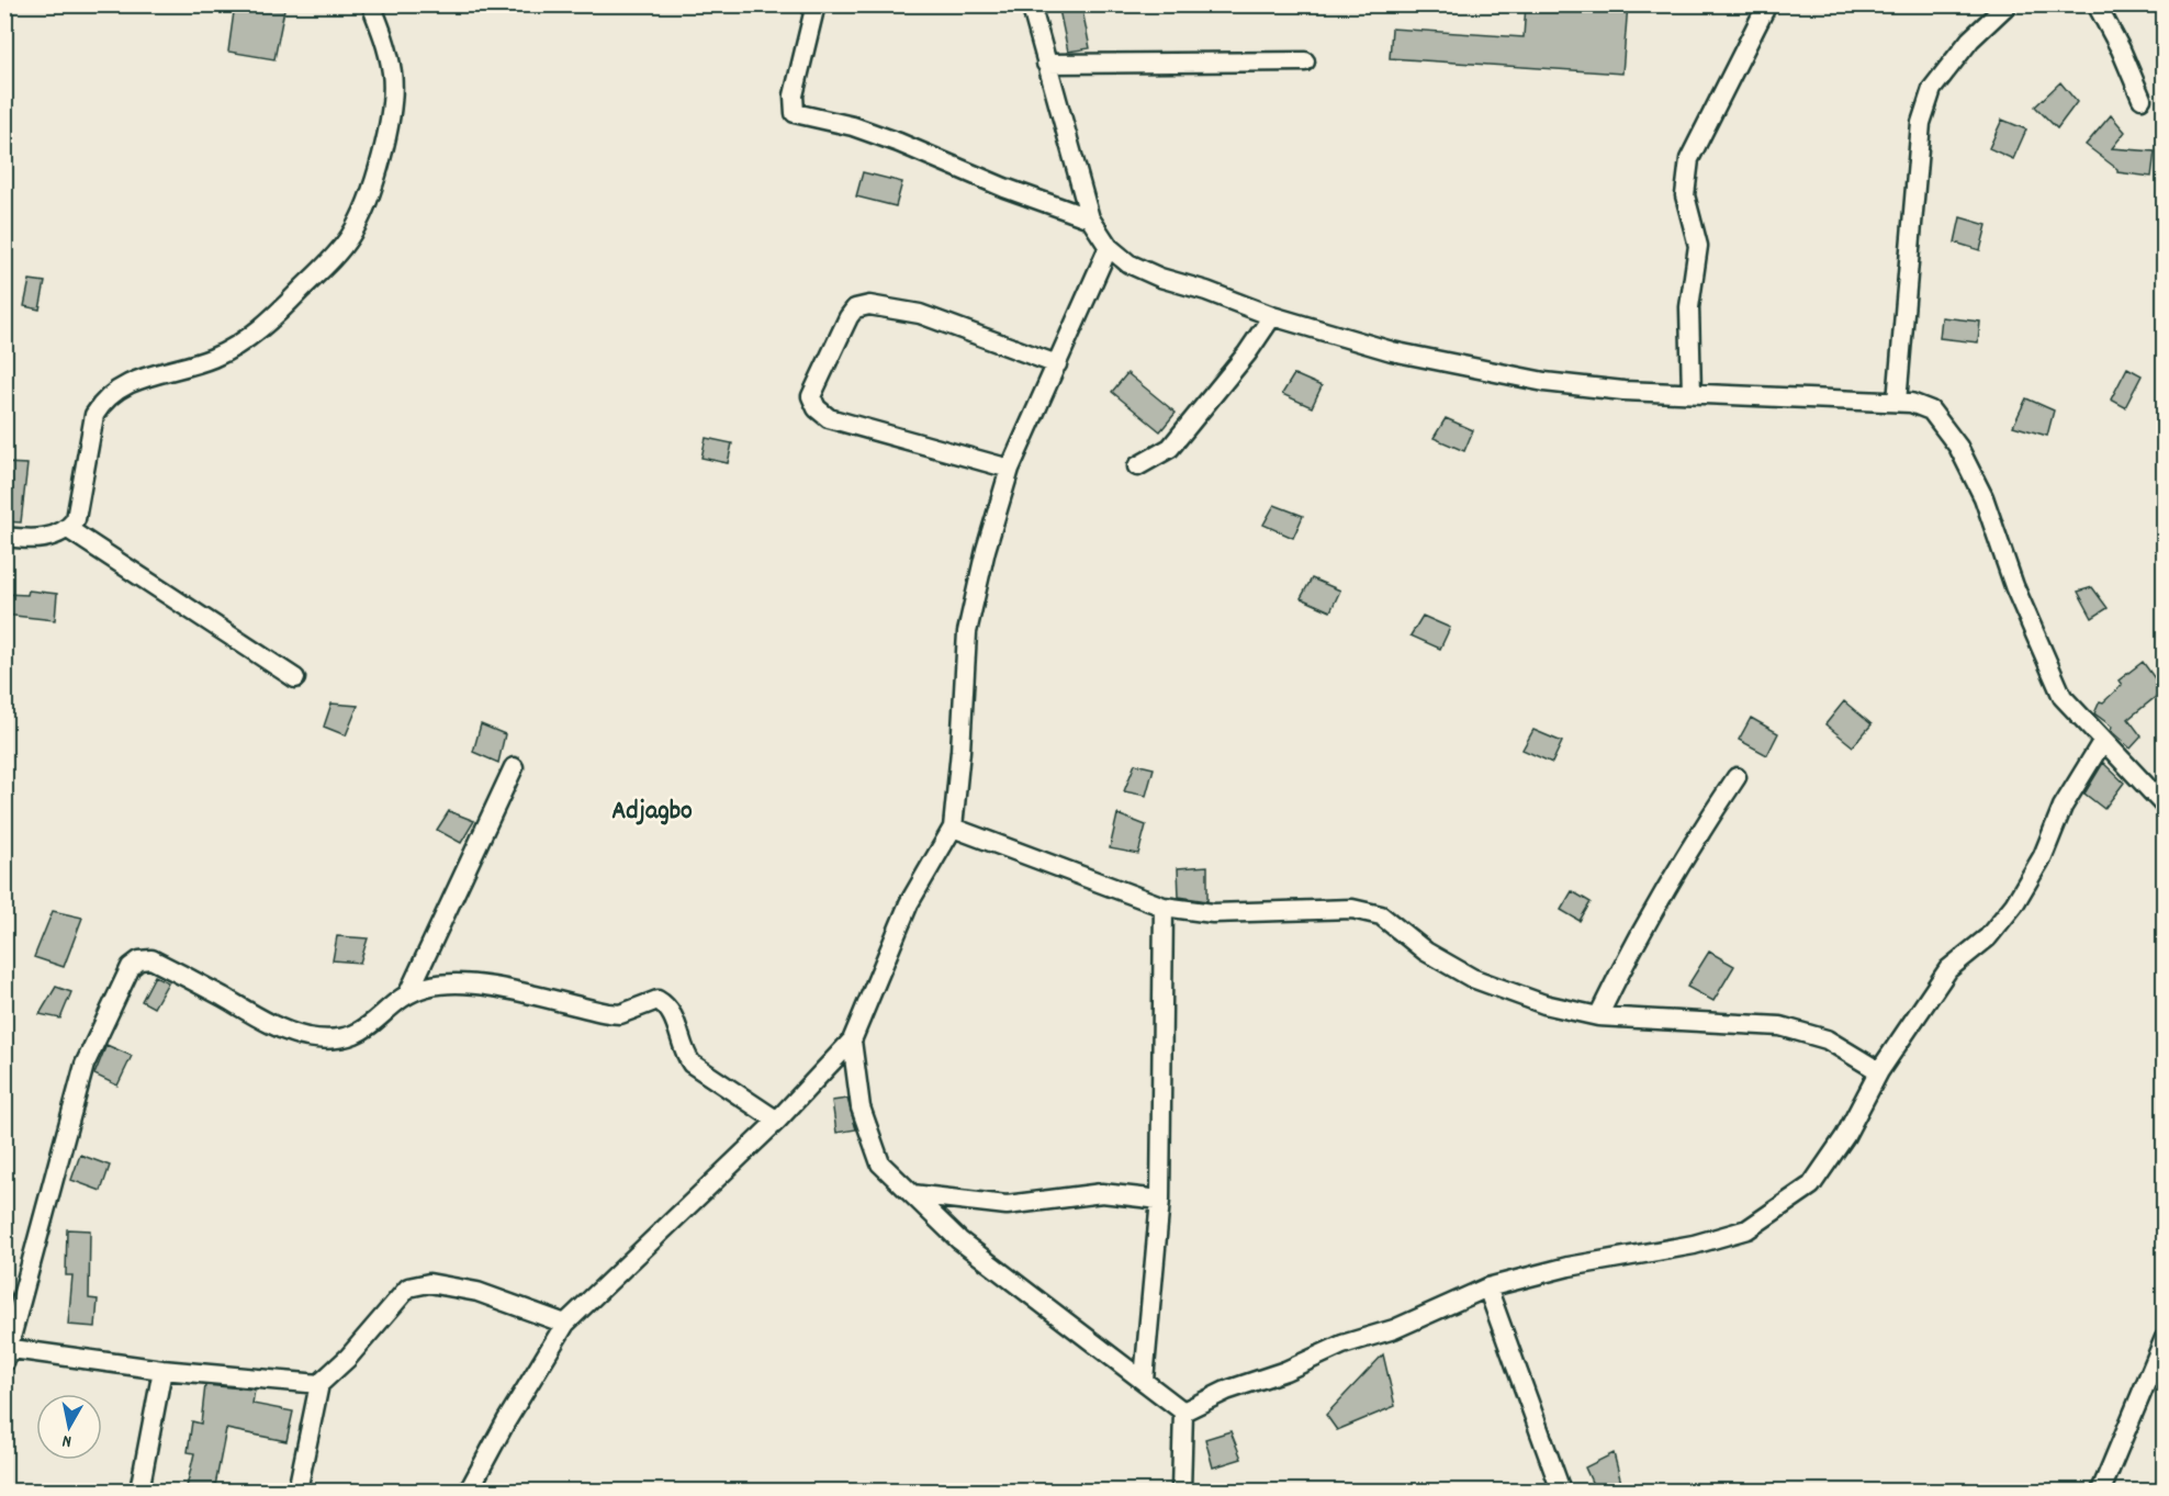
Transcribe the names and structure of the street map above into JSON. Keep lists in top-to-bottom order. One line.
{"districts":["Adjagbo"],"north":"bottom"}
